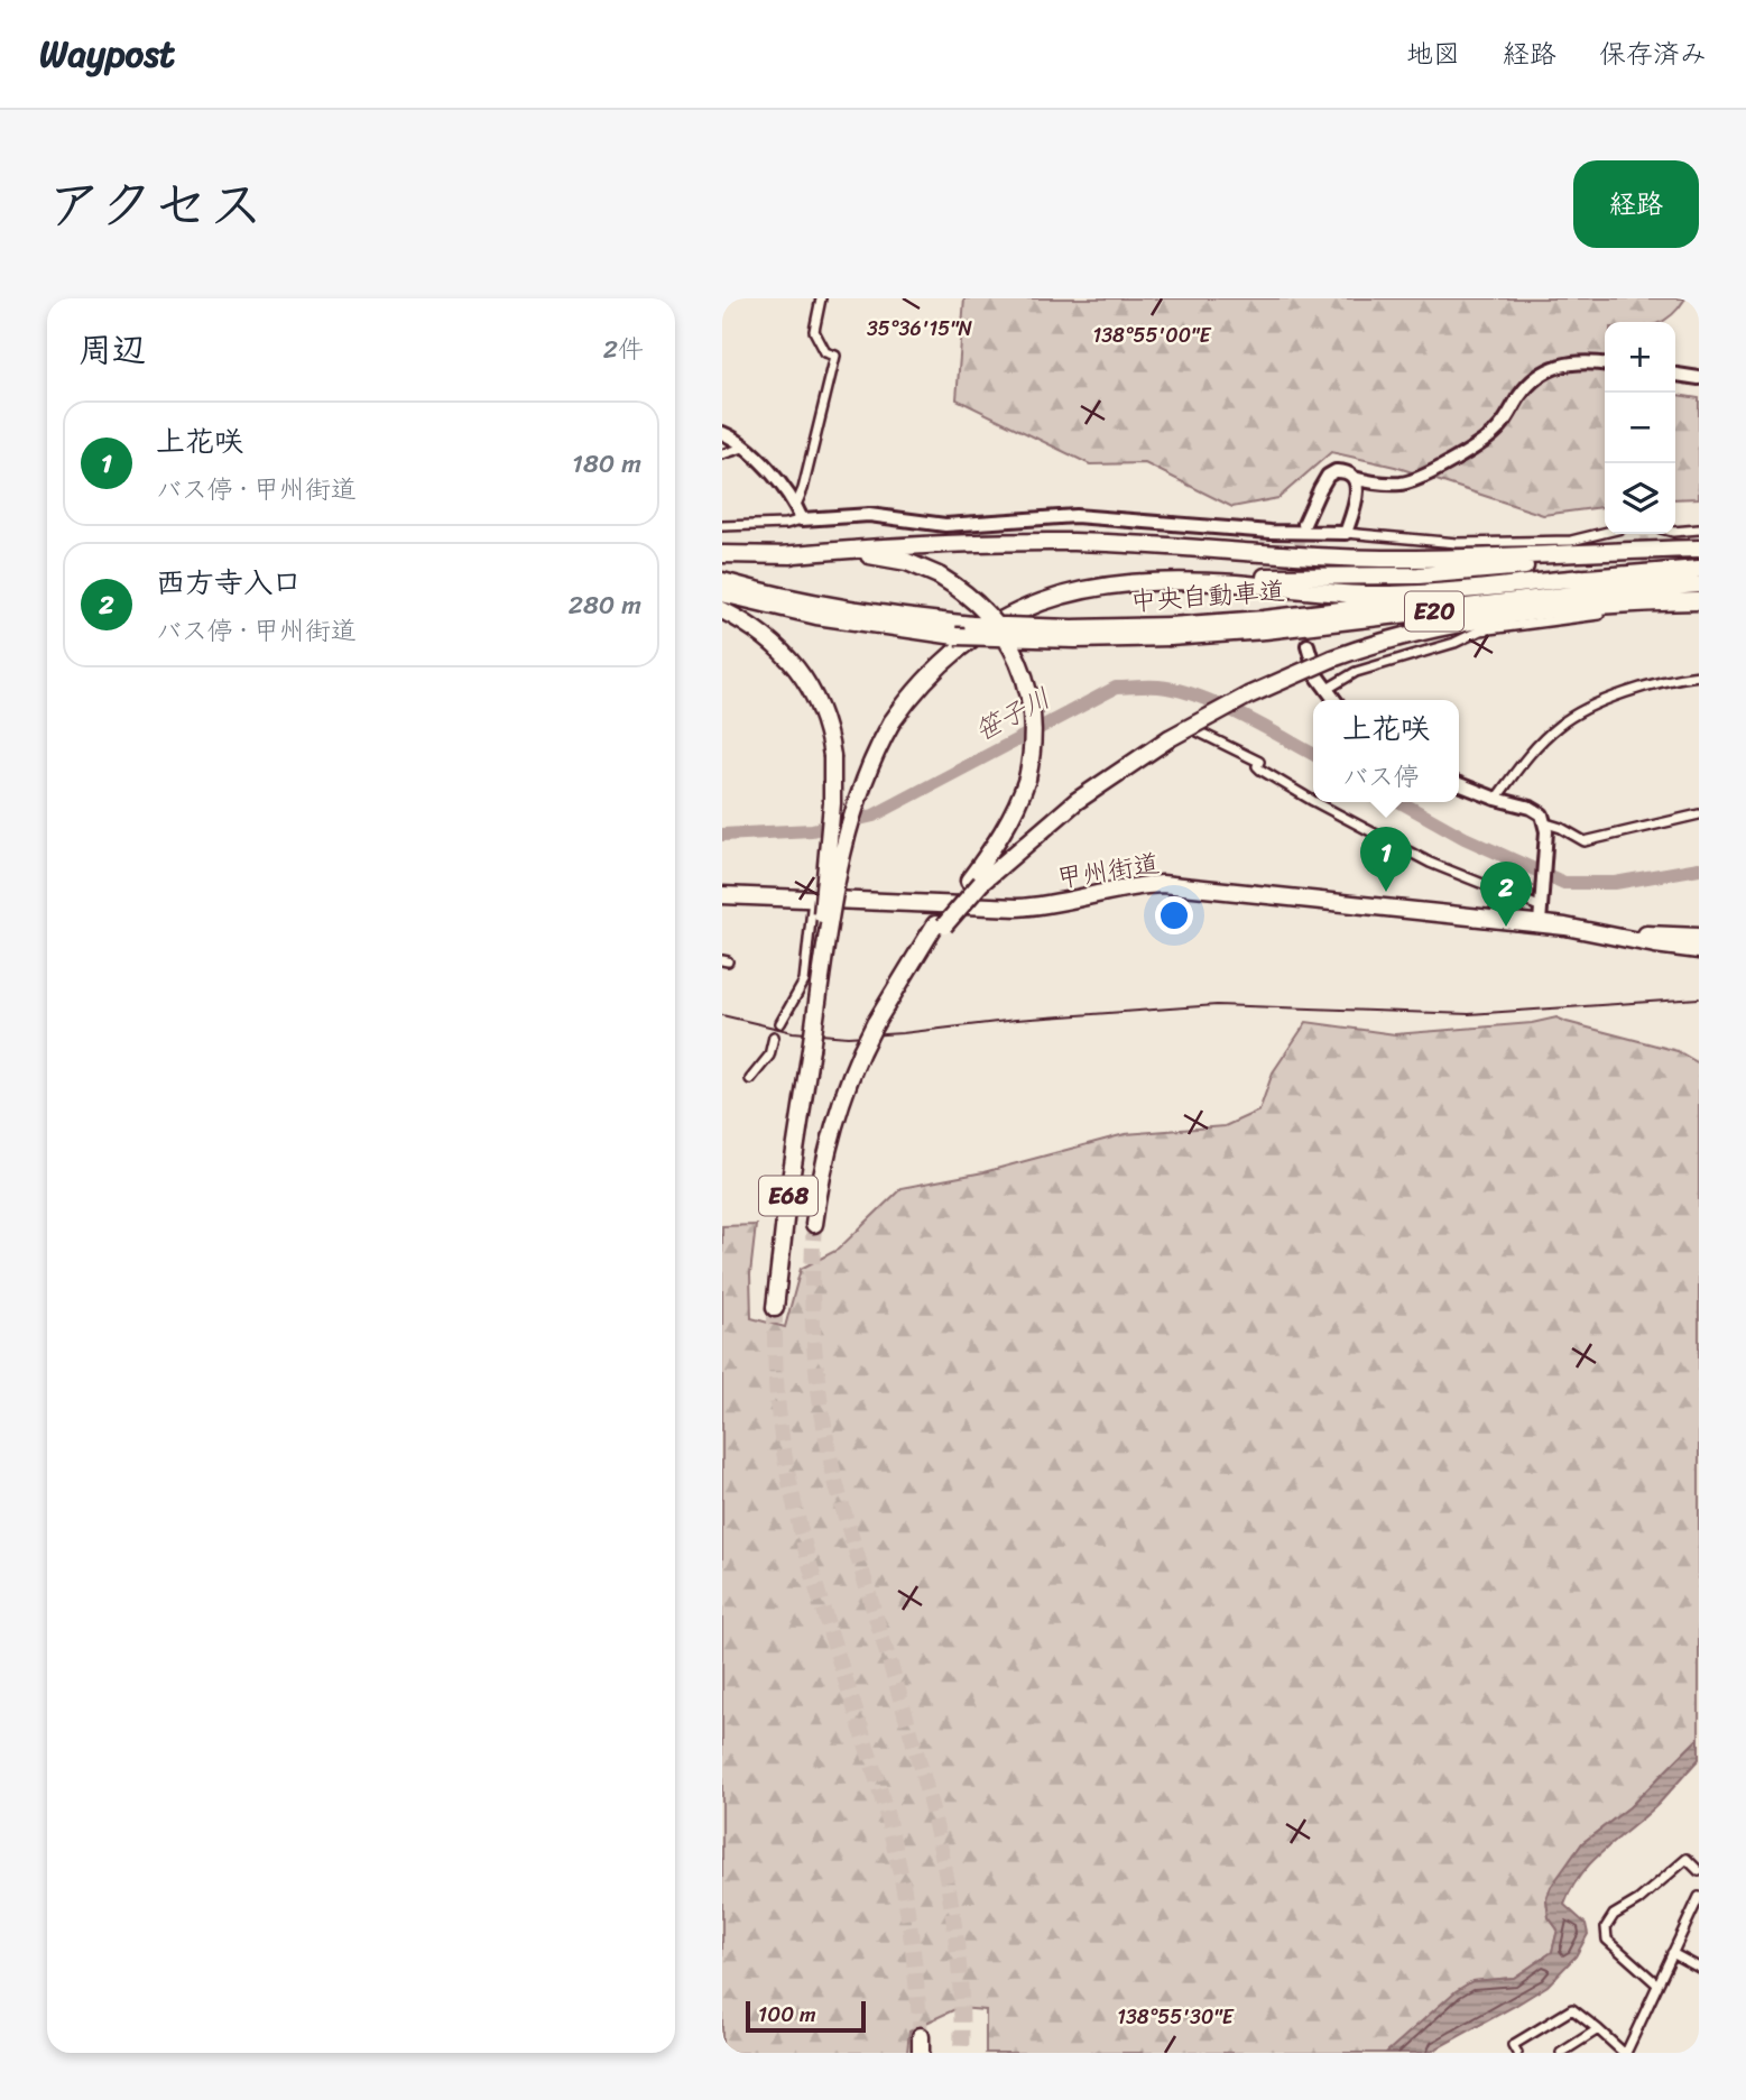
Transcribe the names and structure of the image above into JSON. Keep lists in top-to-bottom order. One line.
{"streets":{"highway":["中央自動車道","E20","甲州街道","E68"]},"water":["笹子川"],"scale_bar":"100 m","page":{"header":"Waypost","nav":["地図","経路","保存済み"],"title":"アクセス","buttons":"経路","heading":["周辺","2件"],"map_buttons":["+","−"],"list":[{"mark":"1","name":"上花咲","note":"バス停 · 甲州街道","value":"180 m"},{"mark":"2","name":"西方寺入口","note":"バス停 · 甲州街道","value":"280 m"}],"popup":["上花咲","バス停"],"pins":["1","2"],"scale":"100 m"},"coordinates":["35°36'15\"N","138°55'00\"E","138°55'30\"E"]}
